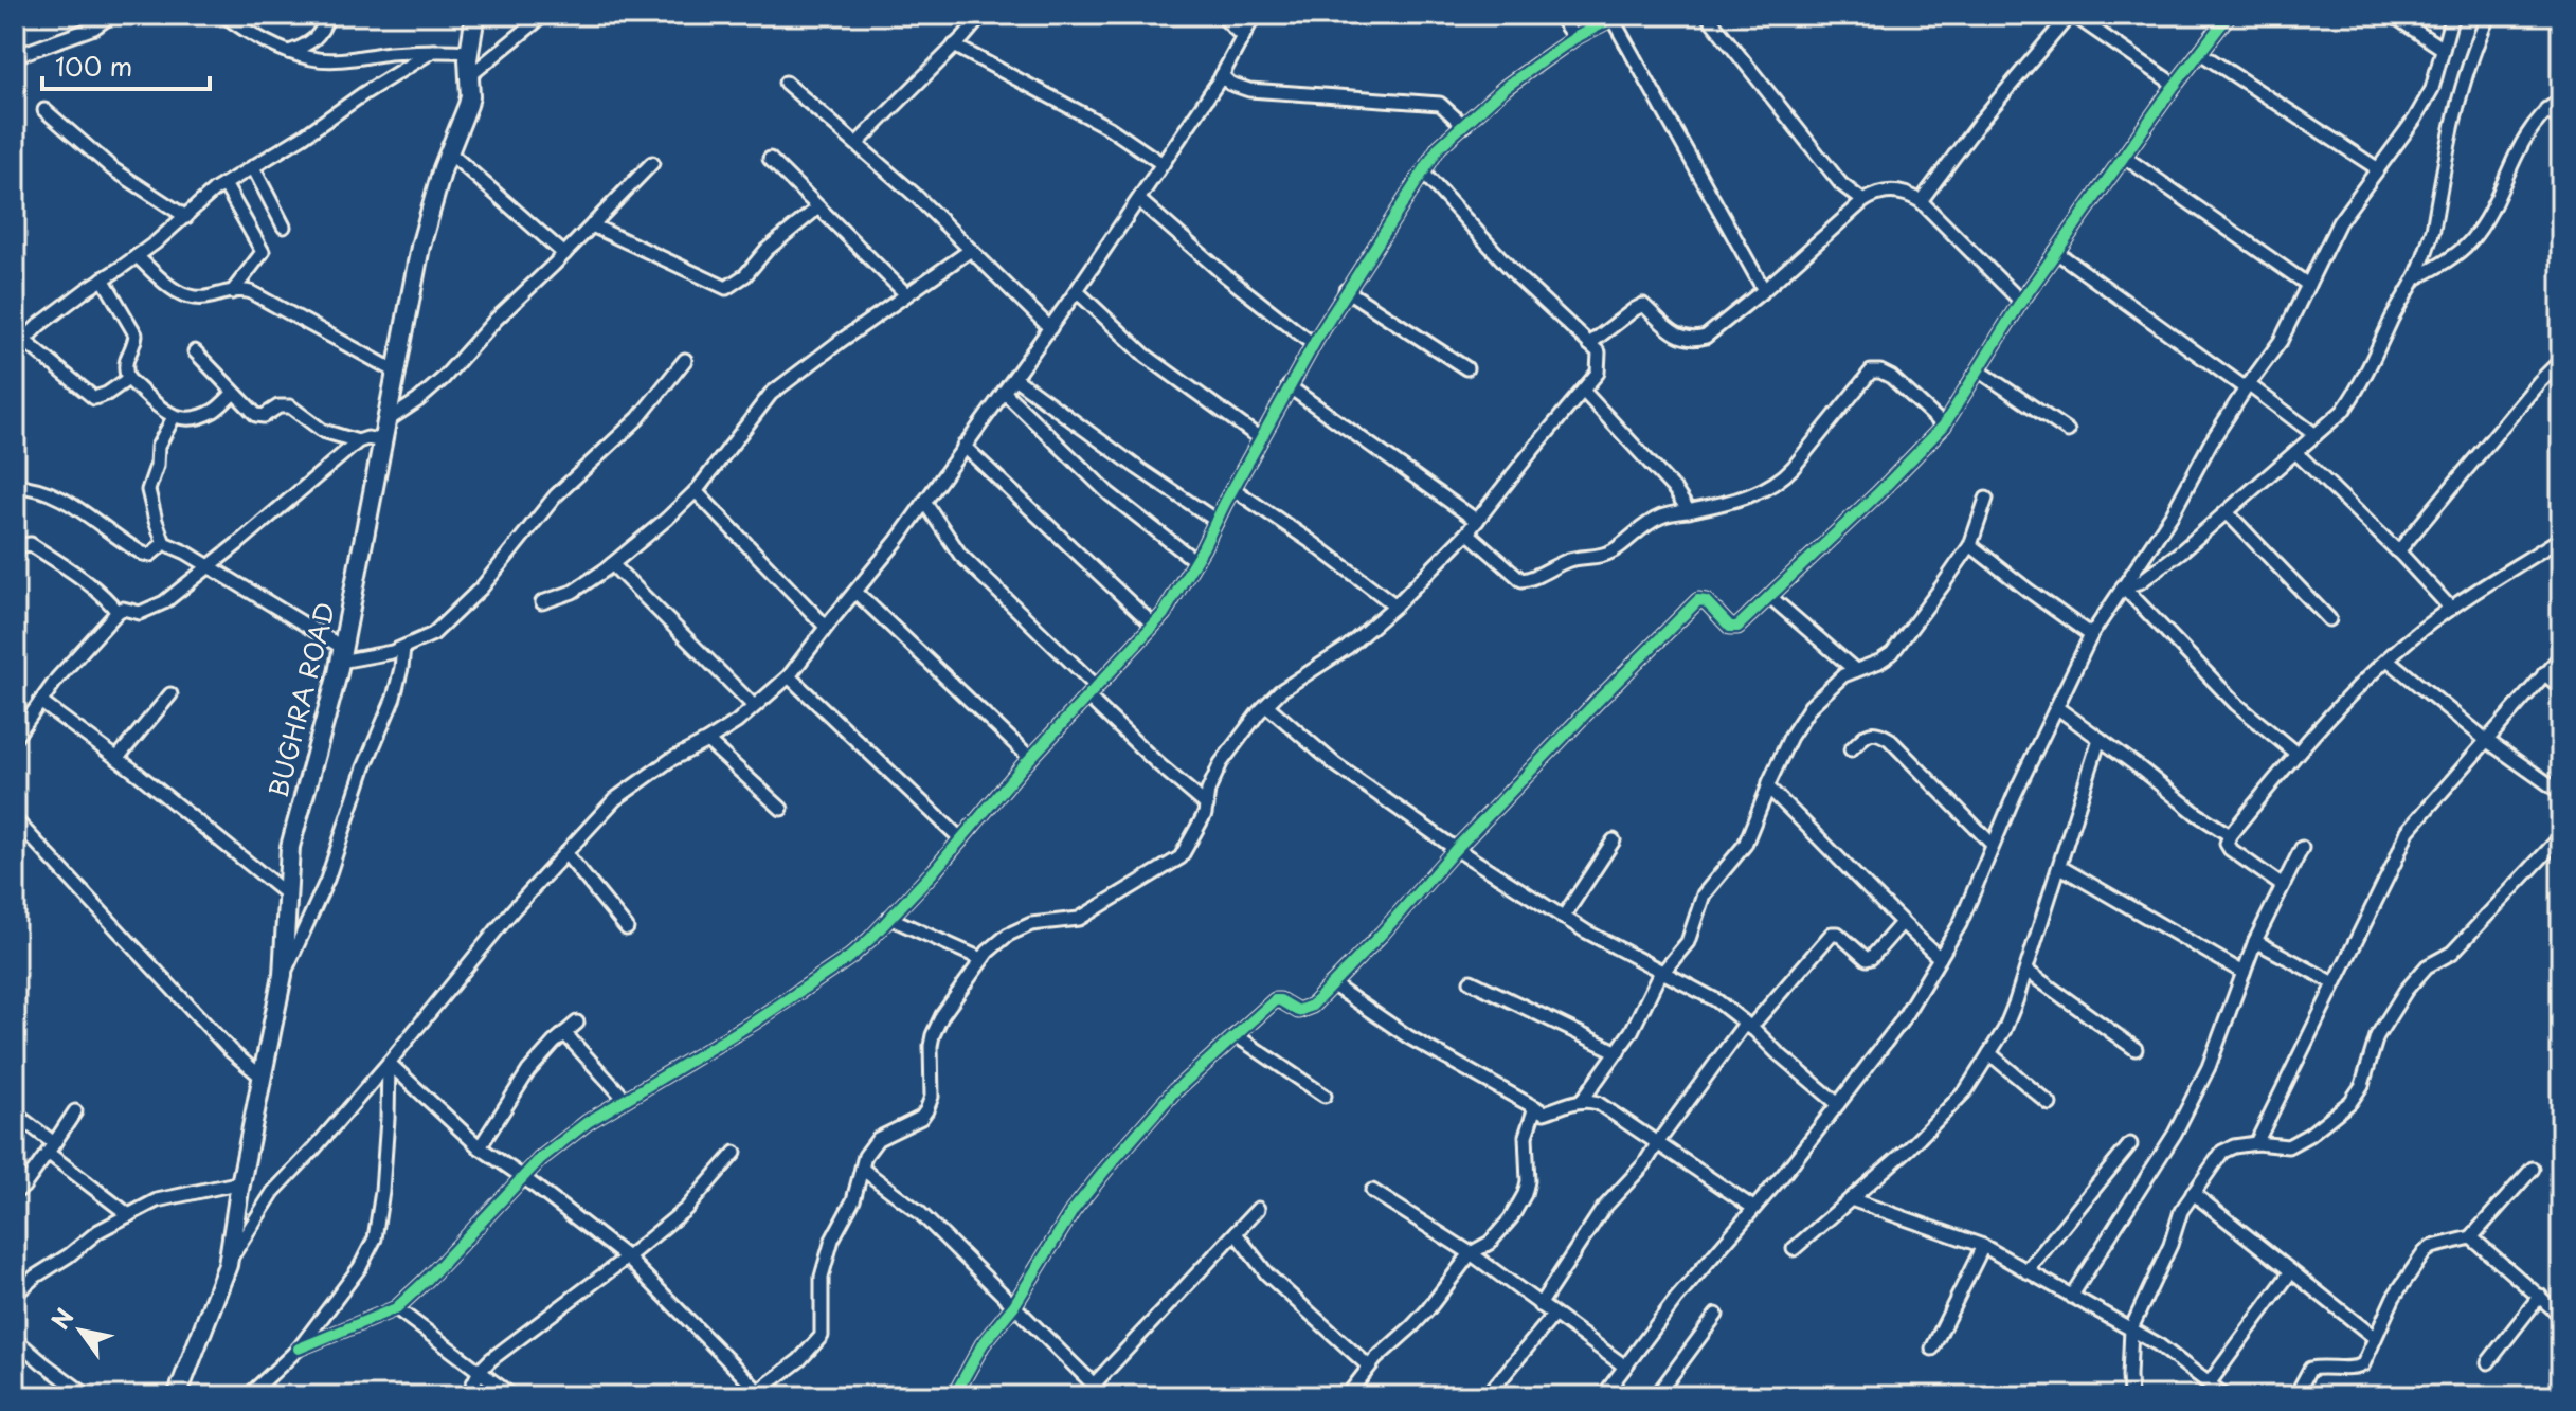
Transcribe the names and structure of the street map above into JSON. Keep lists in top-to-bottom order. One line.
{"streets":{"street":["BUGHRA ROAD"]},"scale_bar":"100 m","north":"top left"}
